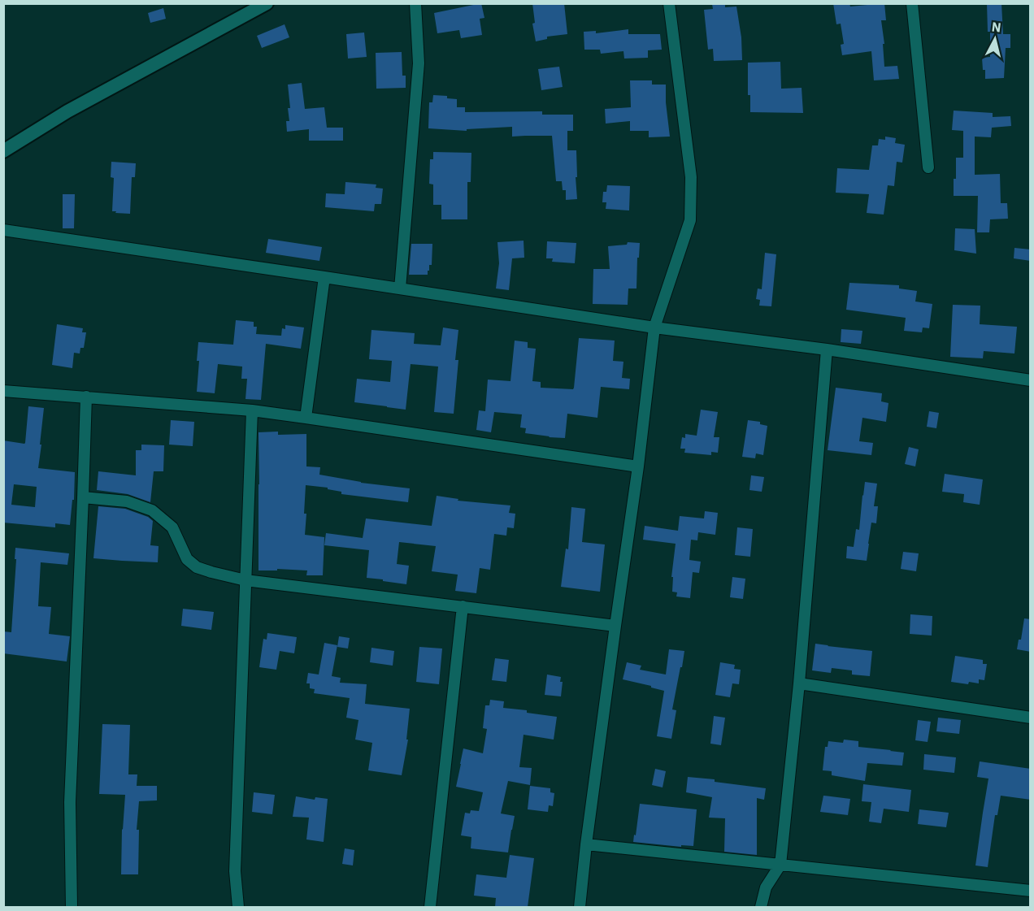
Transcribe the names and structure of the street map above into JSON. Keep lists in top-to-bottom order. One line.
{"north":"top"}
